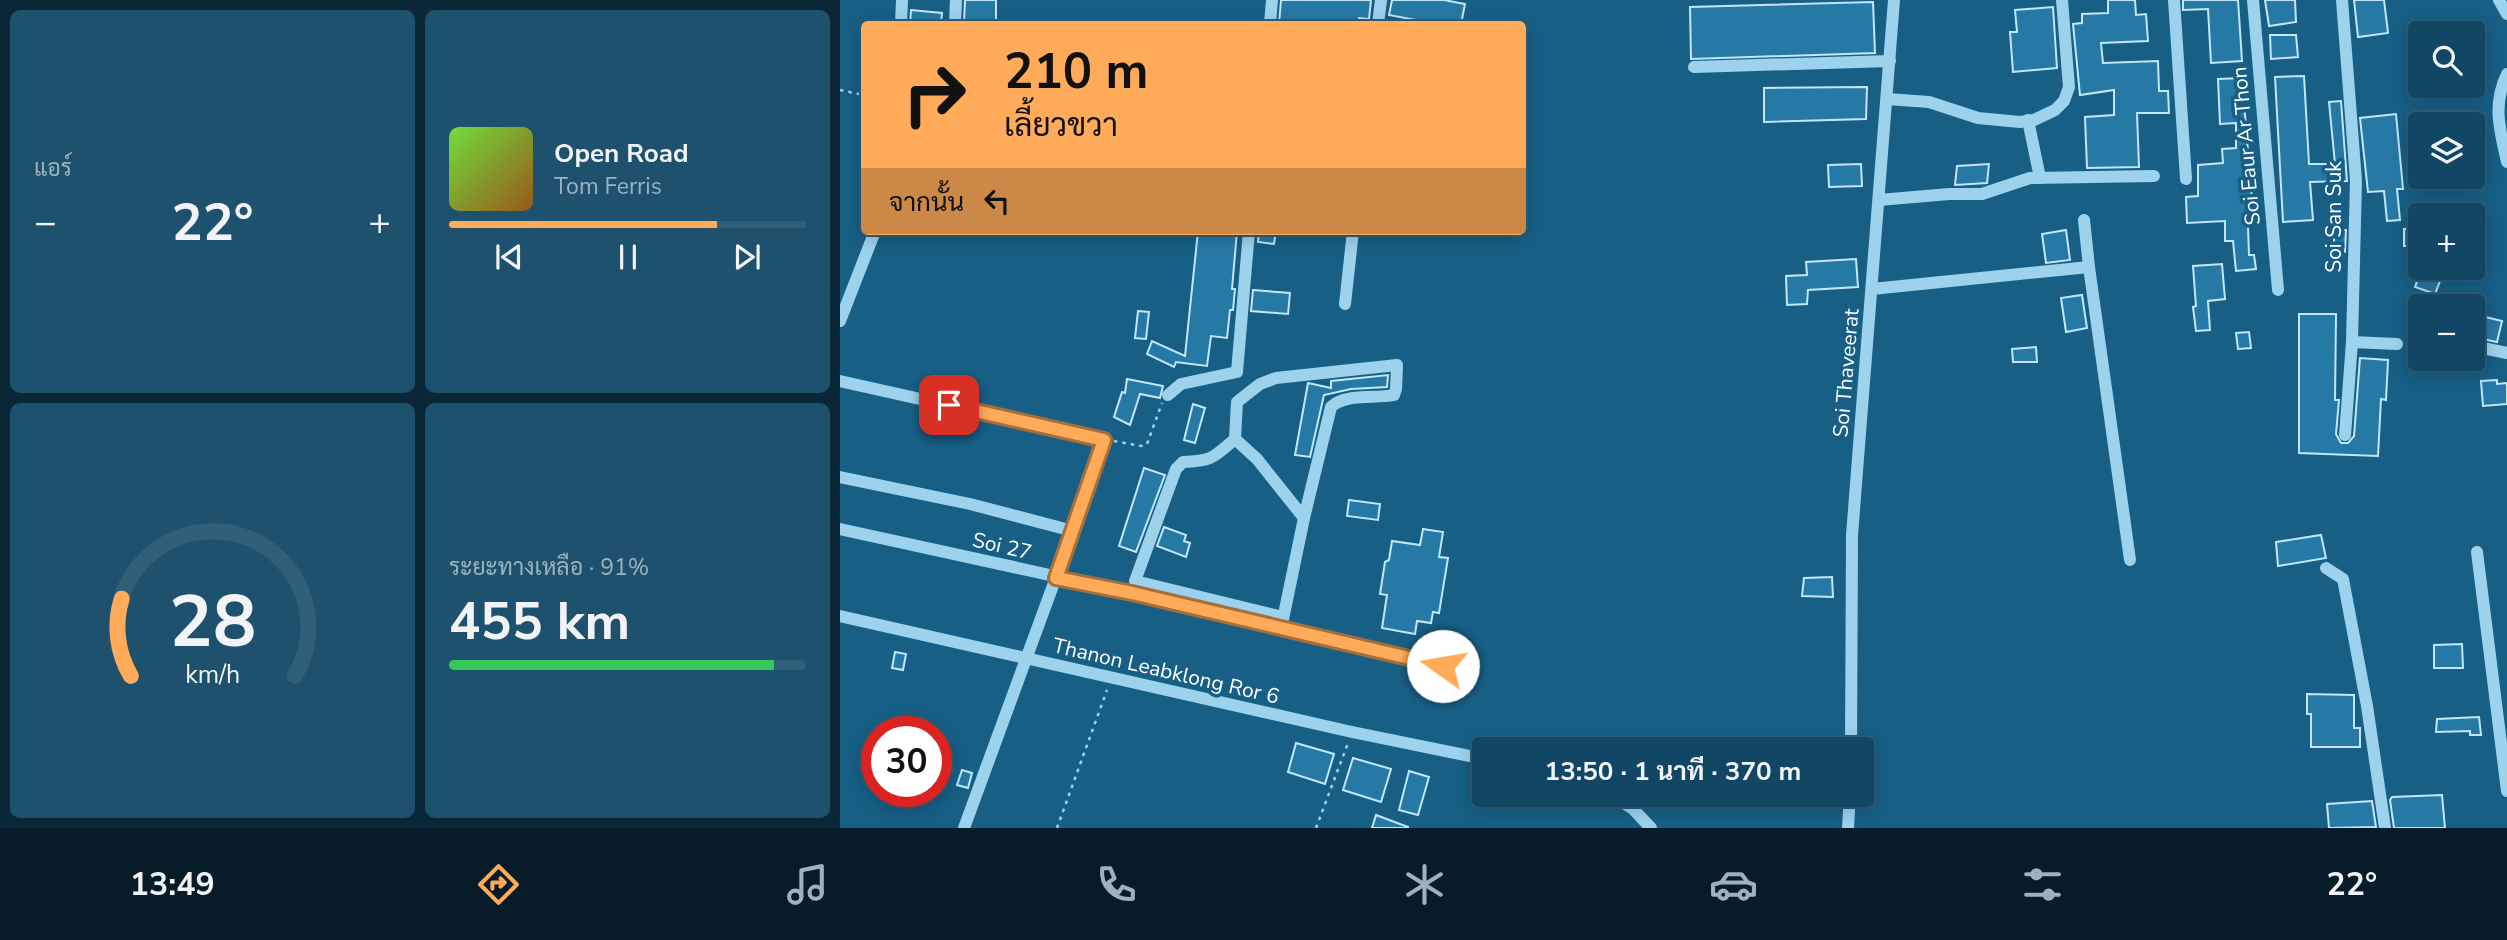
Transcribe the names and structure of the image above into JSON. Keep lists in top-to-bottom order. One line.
{"streets":{"street":["Soi Eaur Ar Thon","Soi San Suk","Soi Thaveerat","Soi 27","Thanon Leabklong Ror 6"]},"page":{"tile":["แอร์",["ระยะทางเหลือ · 91%","455 km"]],"map_buttons":["+","−"],"turn":["210 m","เลี้ยวขวา"],"song":["Open Road","Tom Ferris"],"then":"จากนั้น","heat":["−","22°","+"],"limit":"30","trip":"13:50 · 1 นาที · 370 m","tabs":["13:49","22°"],"gauge":["28","km/h"]}}
